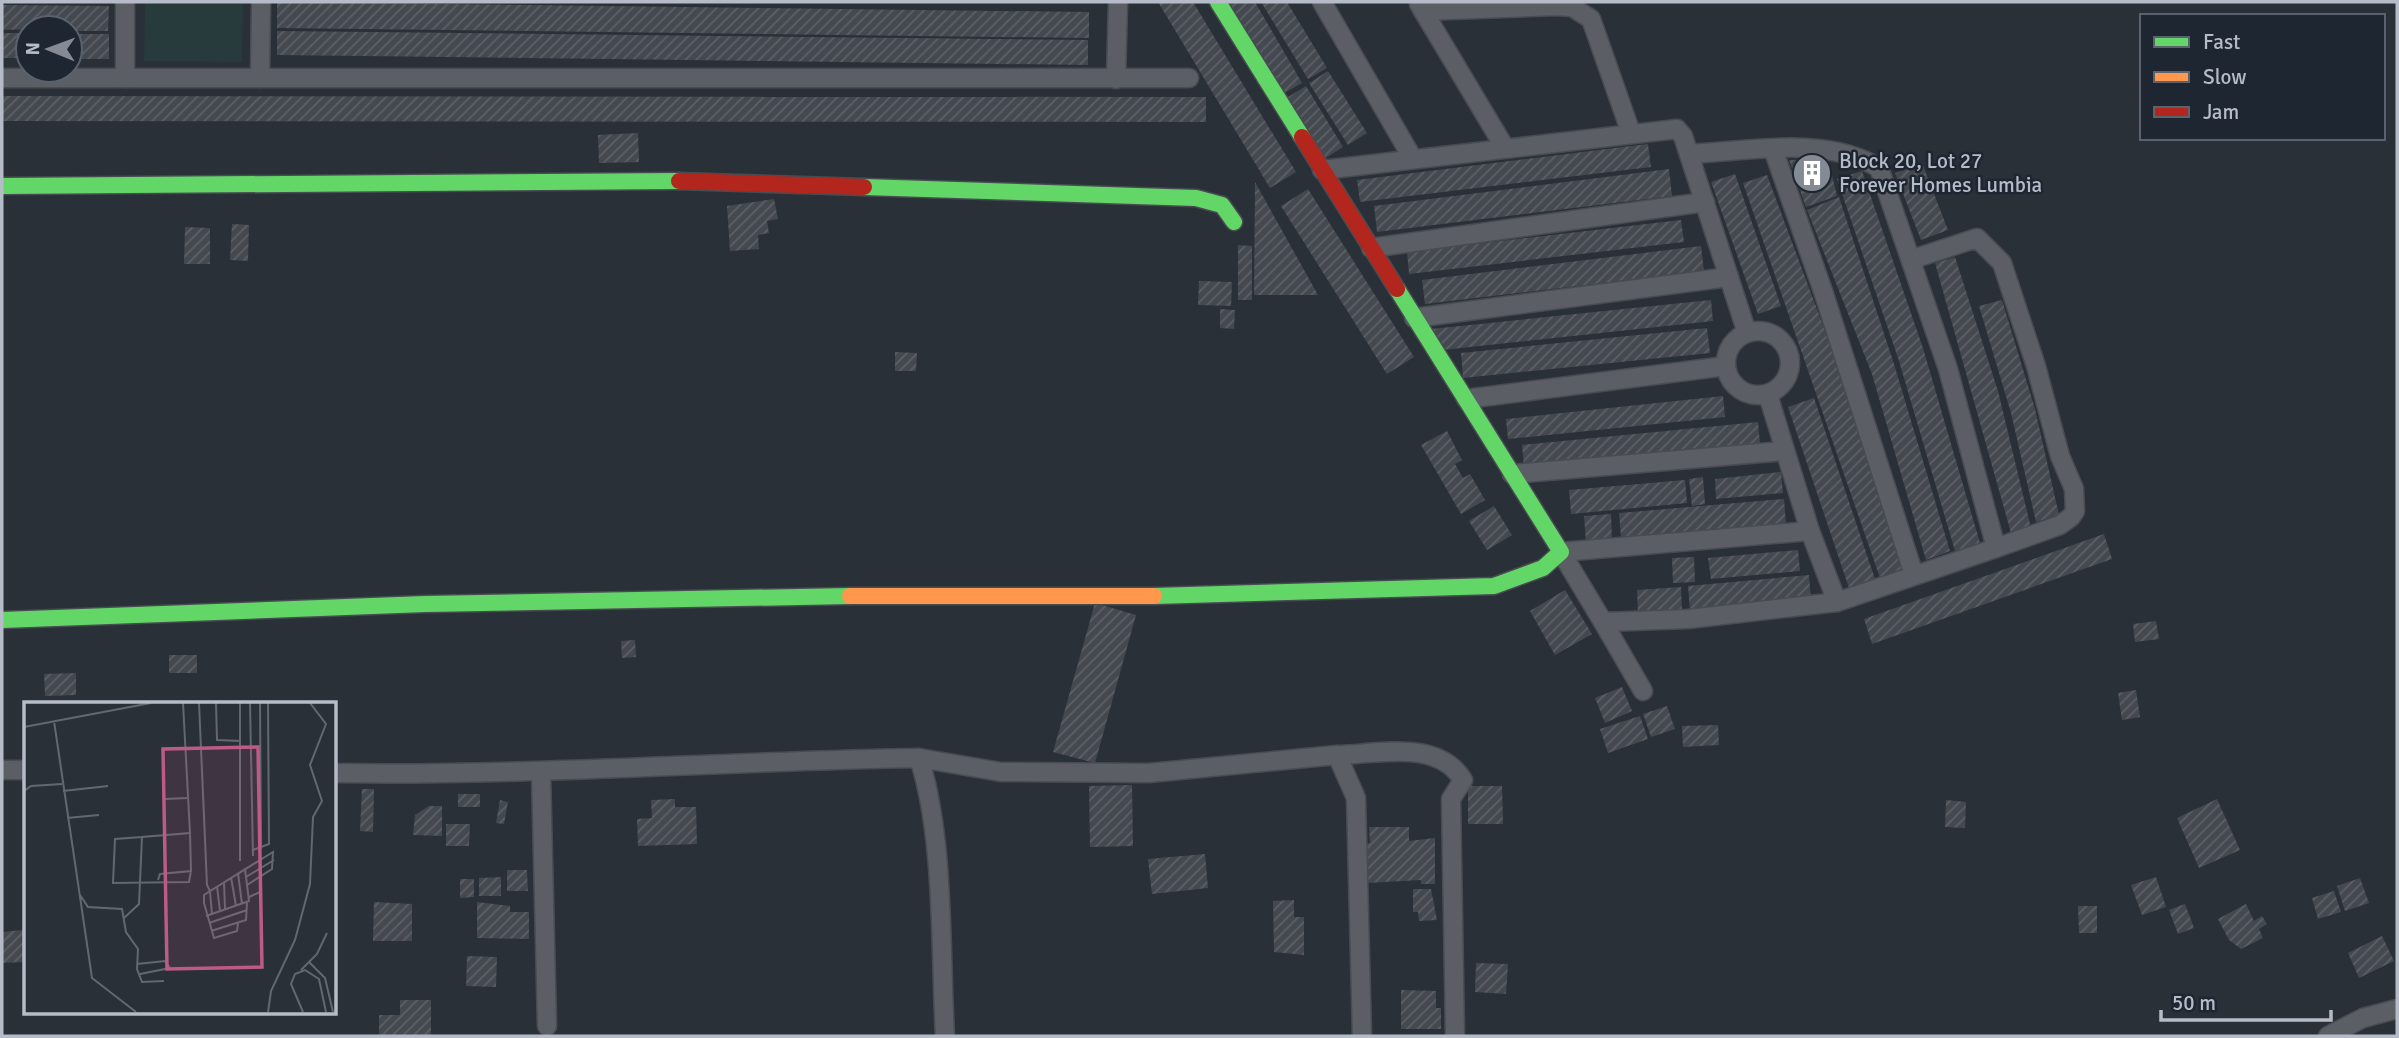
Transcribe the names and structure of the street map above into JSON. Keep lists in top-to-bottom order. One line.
{"places":{"building":["Block 20, Lot 27 Forever Homes Lumbia"]},"legend":["Fast","Slow","Jam"],"scale_bar":"50 m","north":"left"}
